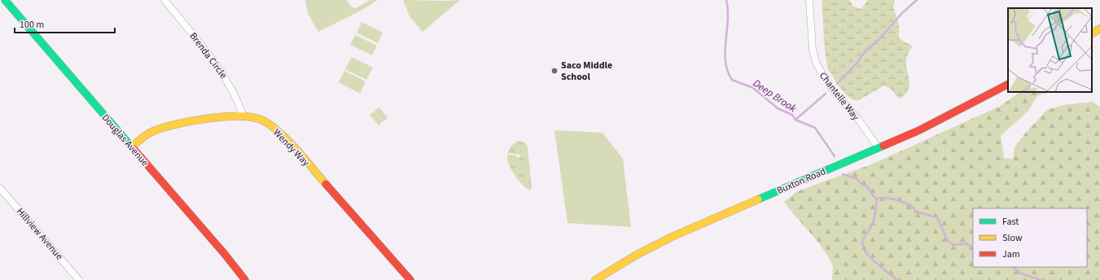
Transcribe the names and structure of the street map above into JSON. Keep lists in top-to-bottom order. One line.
{"streets":{"street":["Brenda Circle","Chantelle Way","Douglas Avenue","Wendy Way","Buxton Road","Hillview Avenue"]},"crossings":[["Brenda Circle","Wendy Way"],["Chantelle Way","Buxton Road"],["Douglas Avenue","Wendy Way"]],"water":["Deep Brook"],"places":["Saco Middle School"],"legend":["Fast","Slow","Jam"],"scale_bar":"100 m"}
